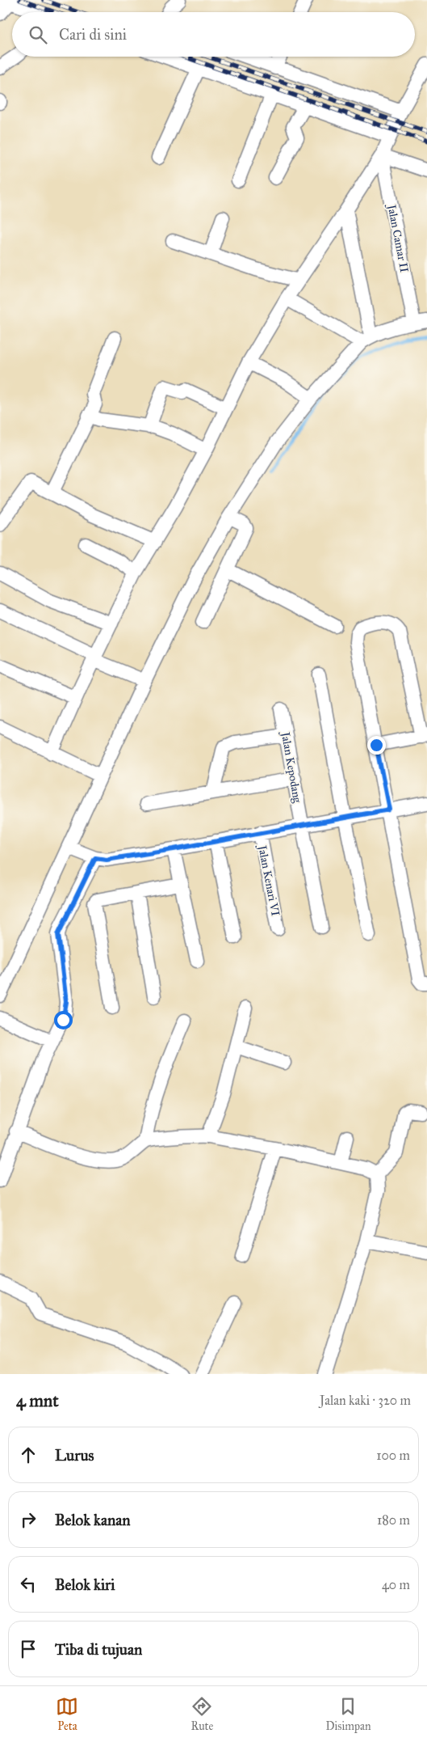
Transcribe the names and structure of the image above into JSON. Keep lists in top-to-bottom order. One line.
{"streets":{"street":["Jalan Camar II","Jalan Kepodang","Jalan Kenari VI"]},"page":{"search":"Cari di sini","heading":["4 mnt","Jalan kaki · 320 m"],"list":[["Lurus","100 m"],["Belok kanan","180 m"],["Belok kiri","40 m"],"Tiba di tujuan"],"nav":["Peta","Rute","Disimpan"]}}
